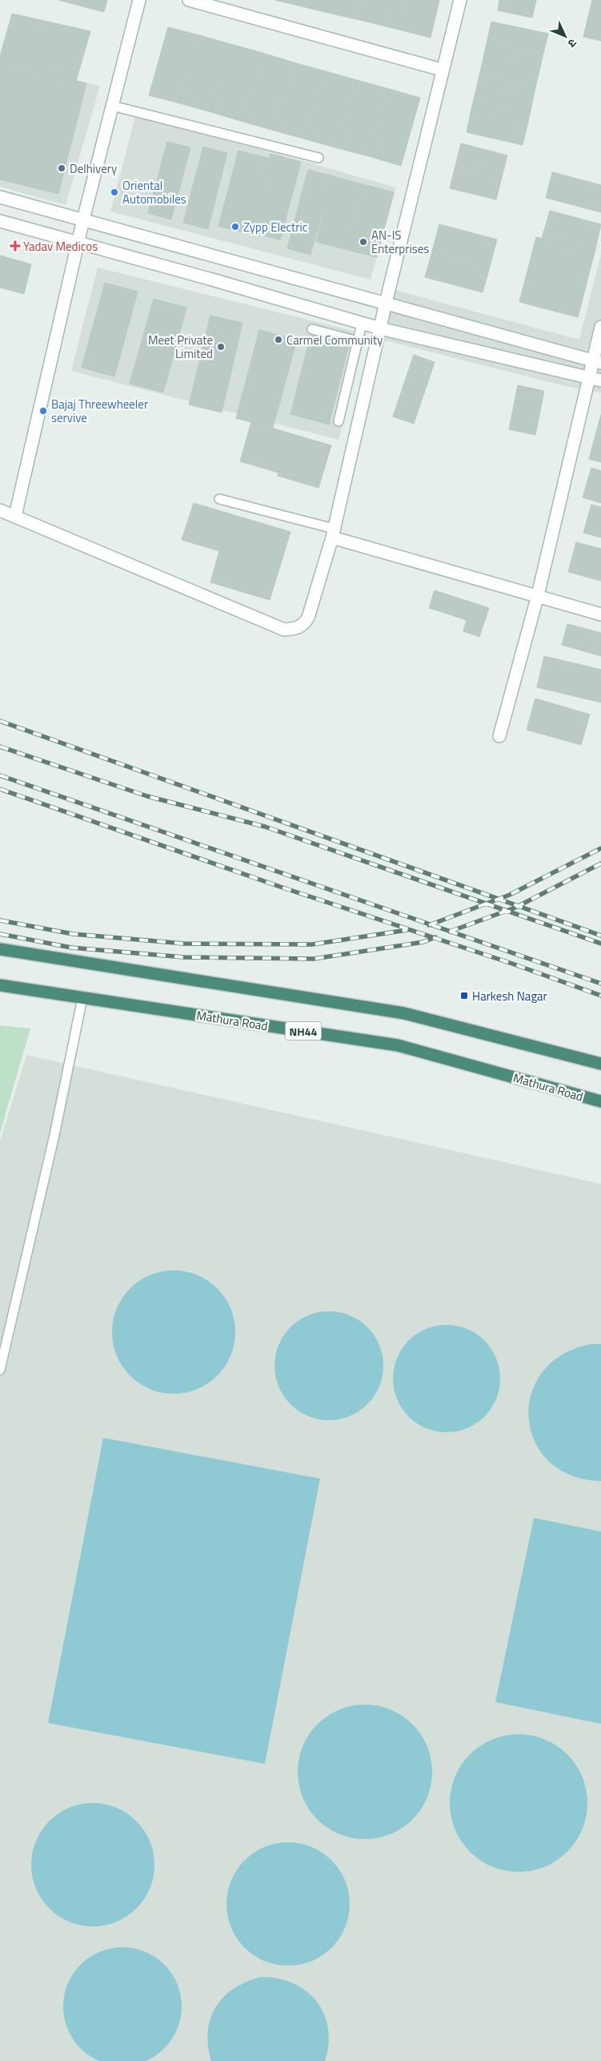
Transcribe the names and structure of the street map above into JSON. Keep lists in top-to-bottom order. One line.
{"streets":{"highway":["Mathura Road","NH44"]},"places":{"other":["Delhivery","Oriental Automobiles","Zypp Electric","AN-IS Enterprises","Carmel Community","Meet Private Limited","Bajaj Threewheeler servive"],"health":["Yadav Medicos"],"transit":["Harkesh Nagar"]},"north":"bottom right"}
